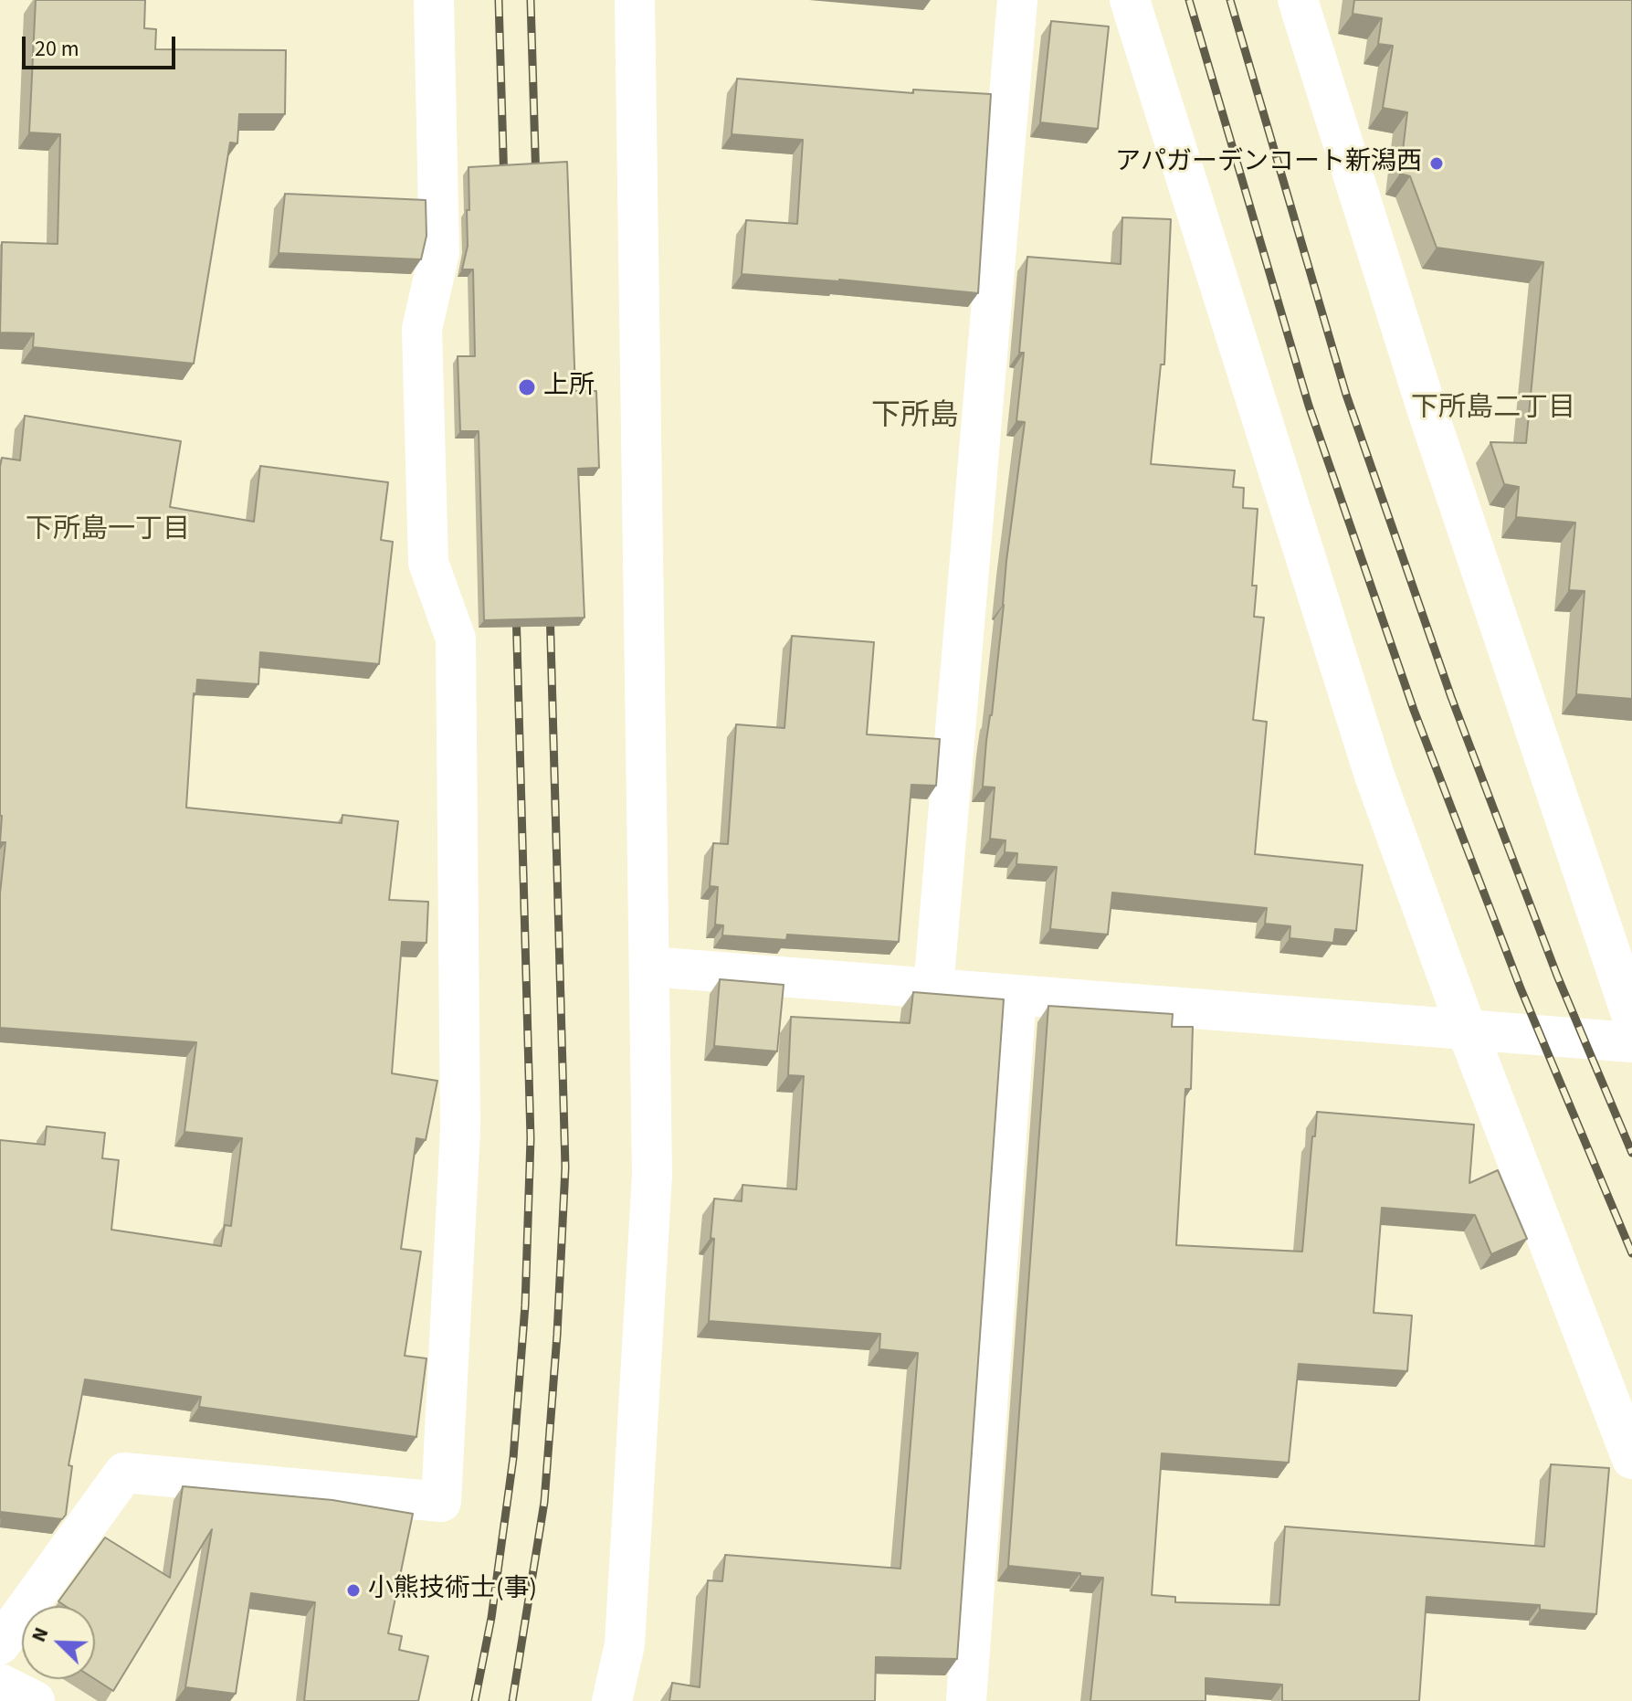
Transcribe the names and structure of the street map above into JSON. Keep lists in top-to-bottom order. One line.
{"districts":["下所島二丁目","下所島","下所島一丁目"],"places":["アパガーデンコート新潟西","上所","小熊技術士(事)"],"scale_bar":"20 m","north":"top left"}
